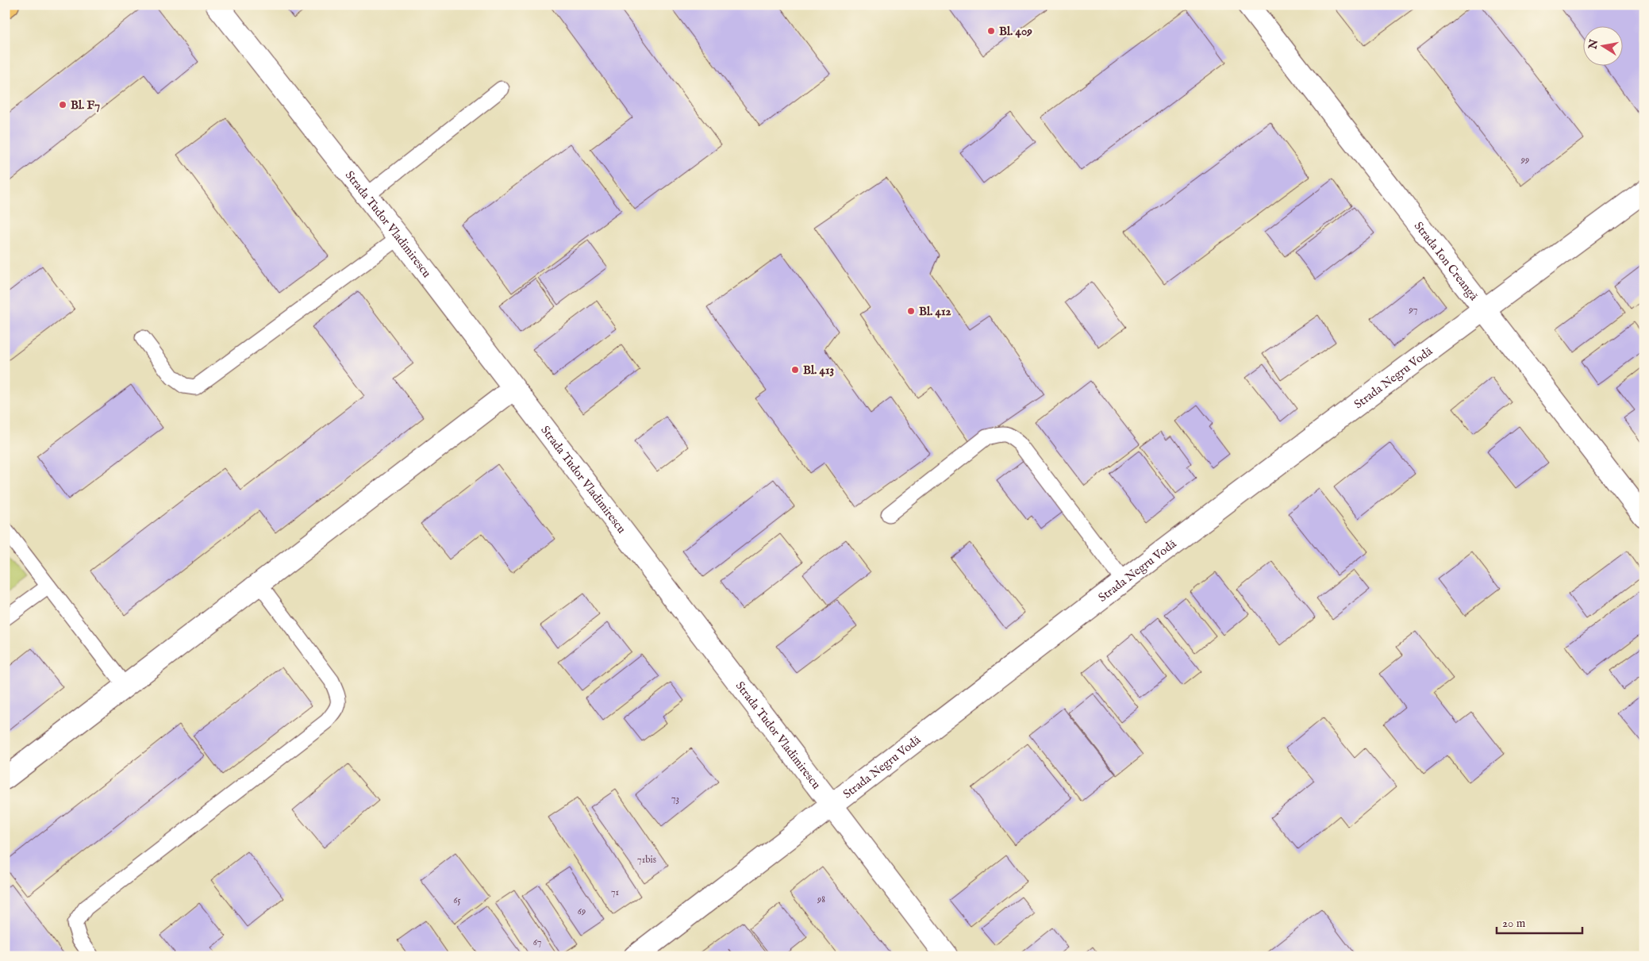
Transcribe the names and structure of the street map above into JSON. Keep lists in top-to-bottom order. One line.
{"streets":{"street":["Strada Tudor Vladimirescu","Strada Ion Creangă","Strada Negru Vodă"]},"crossings":[["Strada Tudor Vladimirescu","Strada Negru Vodă"],["Strada Ion Creangă","Strada Negru Vodă"]],"places":["Bl. 409","Bl. F7","Bl. 412","Bl. 413"],"house_numbers":["99","97","73","71bis","71","98","65","69","67"],"scale_bar":"20 m","north":"left"}
